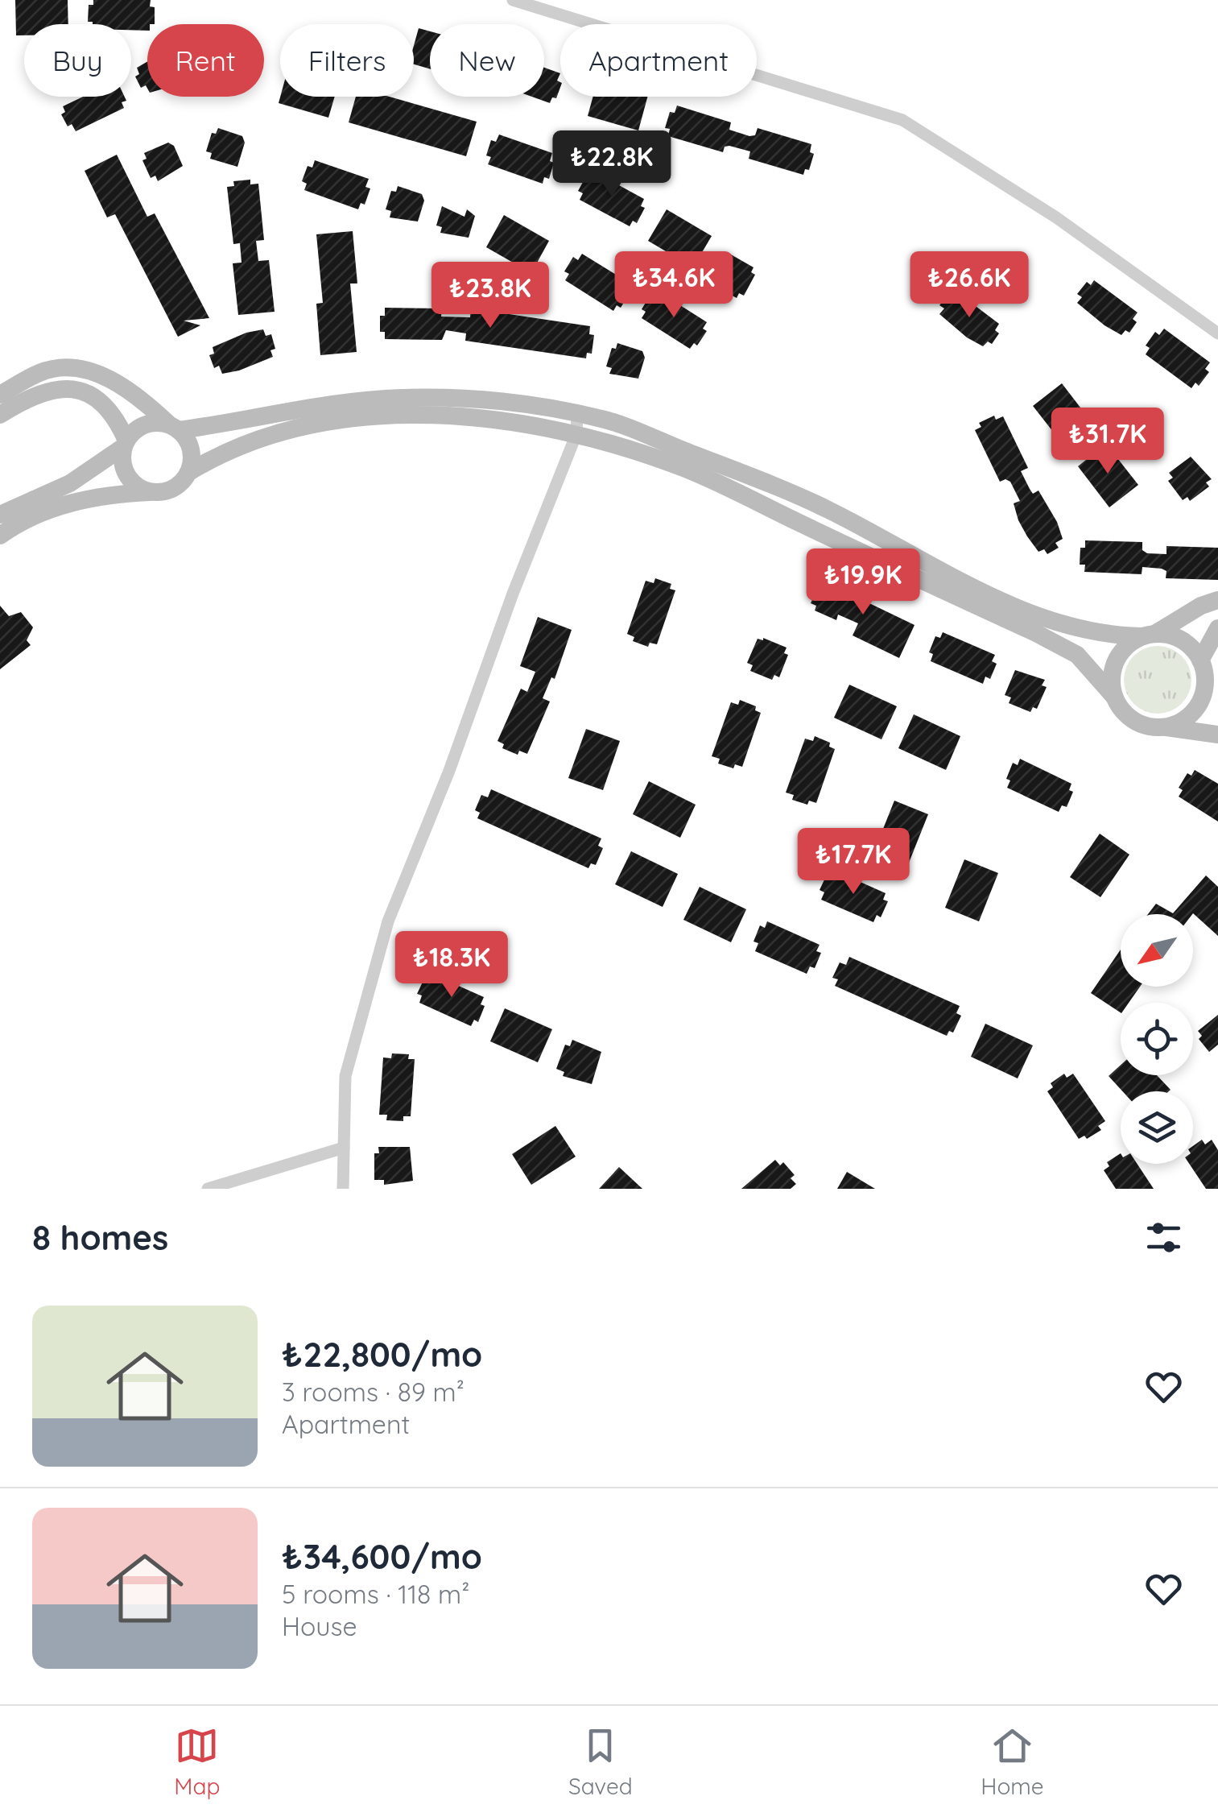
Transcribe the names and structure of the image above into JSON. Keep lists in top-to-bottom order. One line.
{"north":"bottom left","page":{"chip":["Buy","Rent","Filters","New","Apartment"],"price":["₺22.8K","₺34.6K","₺26.6K","₺23.8K","₺31.7K","₺19.9K","₺17.7K","₺18.3K"],"heading":"8 homes","list":[{"name":"₺22,800/mo","note":"3 rooms · 89 m² · Apartment"},{"name":"₺34,600/mo","note":"5 rooms · 118 m² · House"}],"tabs":["Map","Saved","Home"]}}
